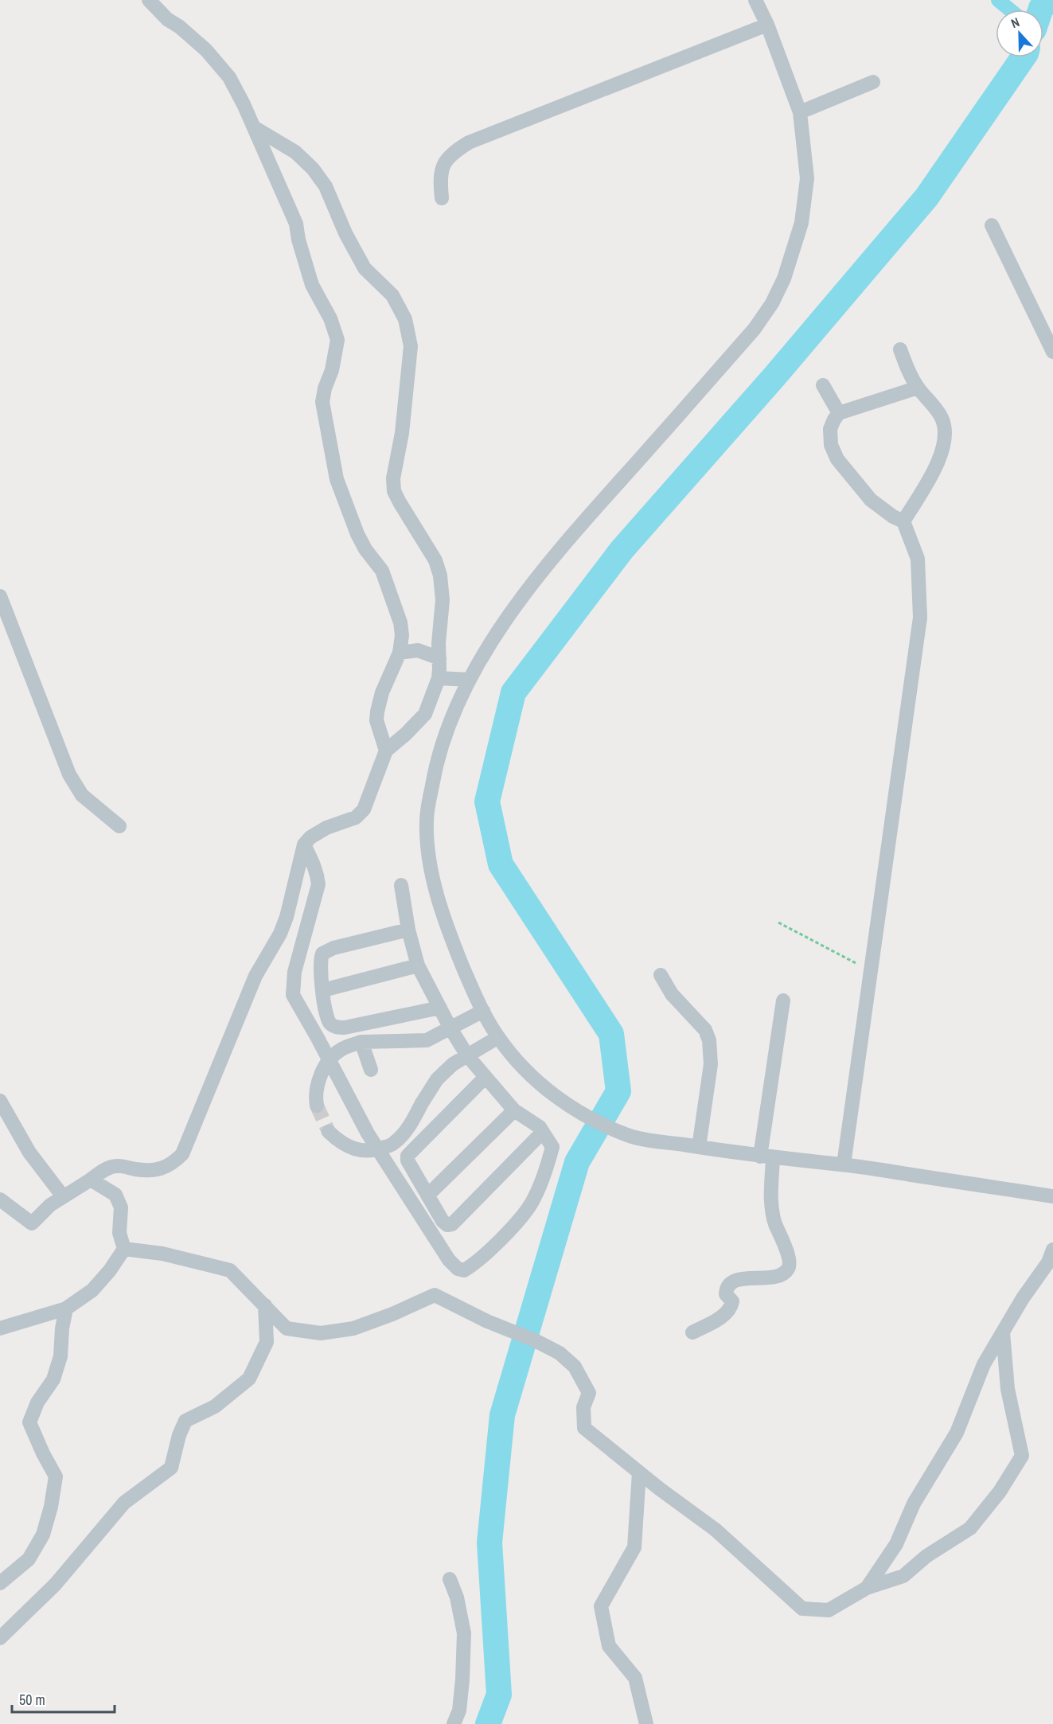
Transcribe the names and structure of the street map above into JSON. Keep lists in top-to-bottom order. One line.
{"scale_bar":"50 m","north":"top"}
